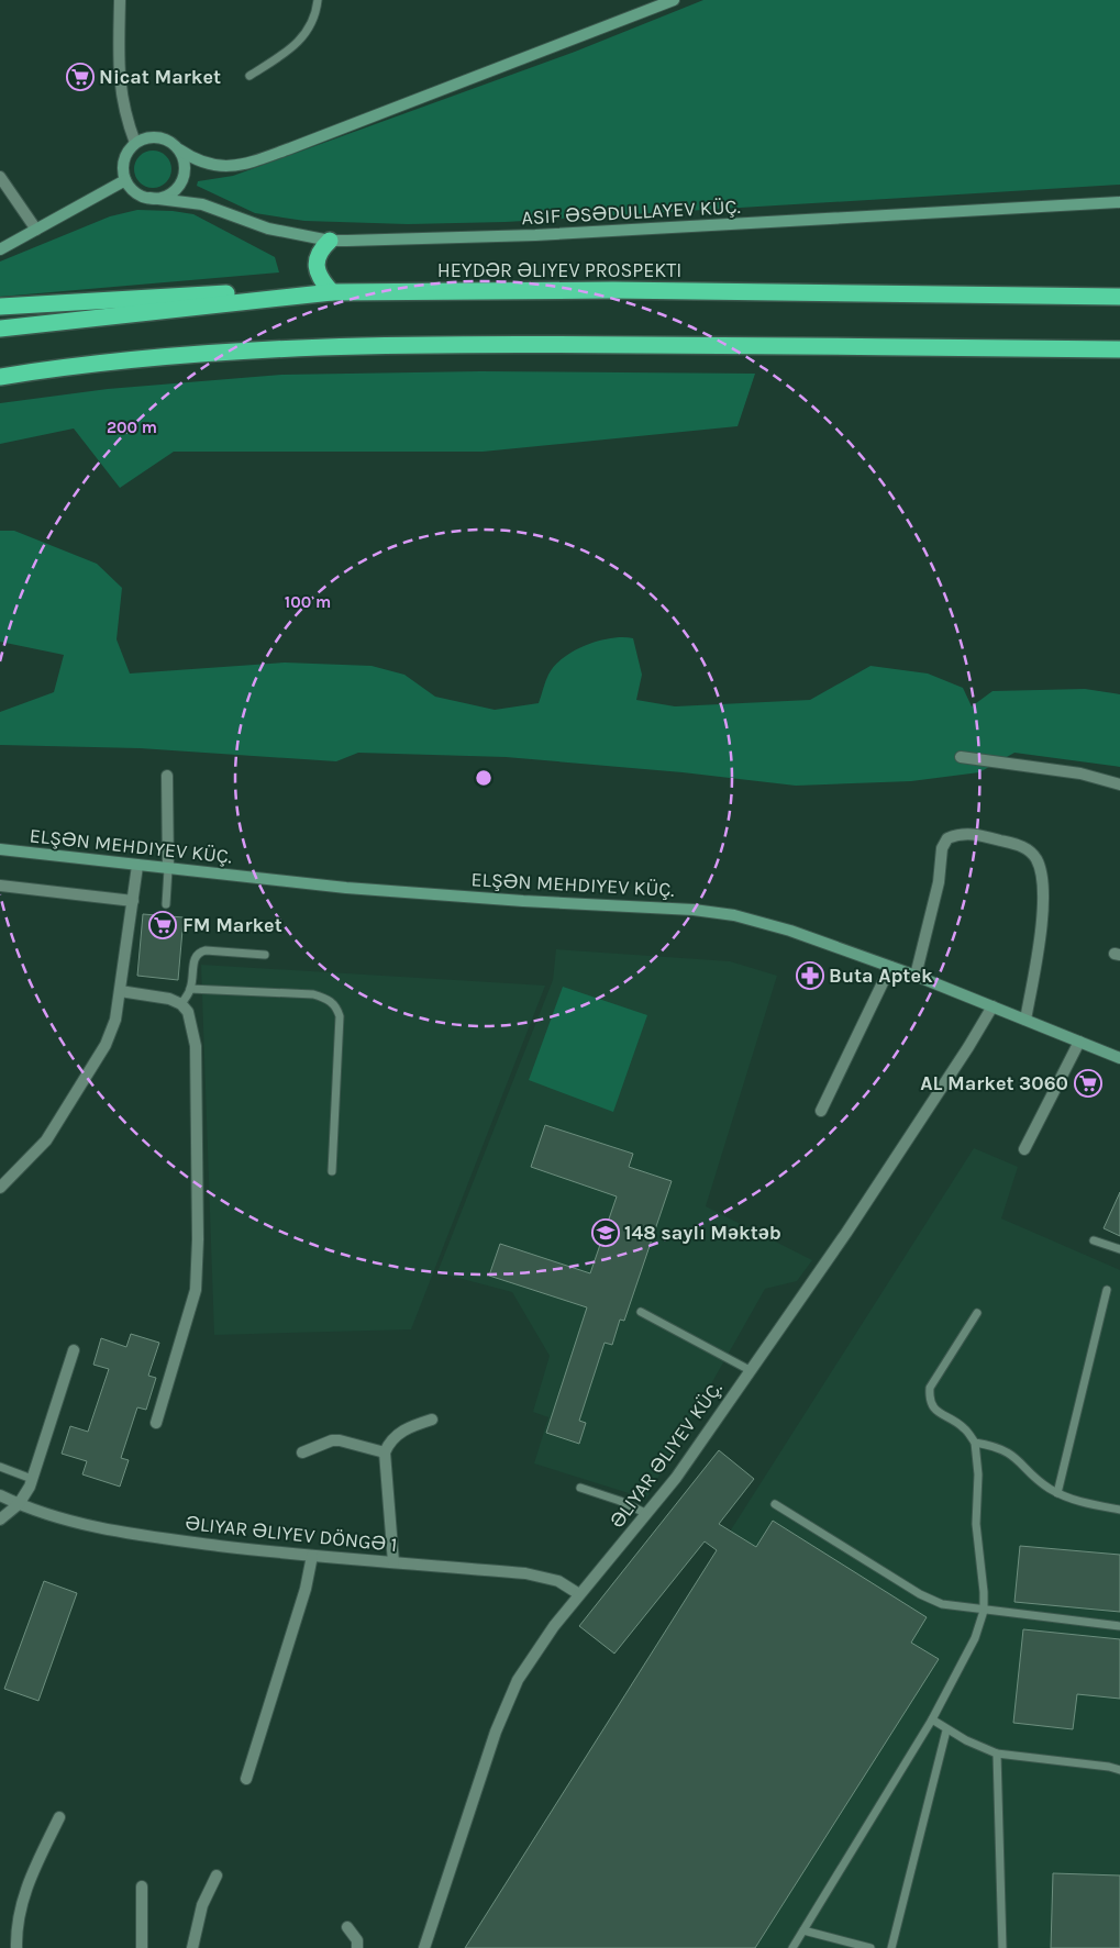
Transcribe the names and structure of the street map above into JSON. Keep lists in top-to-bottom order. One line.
{"streets":{"highway":["HEYDƏR ƏLIYEV PROSPEKTI"],"main road":["ASIF ƏSƏDULLAYEV KÜÇ.","ELŞƏN MEHDIYEV KÜÇ."],"street":["ƏLIYAR ƏLIYEV KÜÇ.","ƏLIYAR ƏLIYEV DÖNGƏ 1"]},"crossings":[["ELŞƏN MEHDIYEV KÜÇ.","ƏLIYAR ƏLIYEV KÜÇ."],["ƏLIYAR ƏLIYEV KÜÇ.","ƏLIYAR ƏLIYEV DÖNGƏ 1"]],"places":{"supermarket":["Nicat Market","FM Market","AL Market 3060"],"pharmacy":["Buta Aptek"],"school or university":["148 saylı Məktəb"]},"rings":["200 m","100 m"]}
